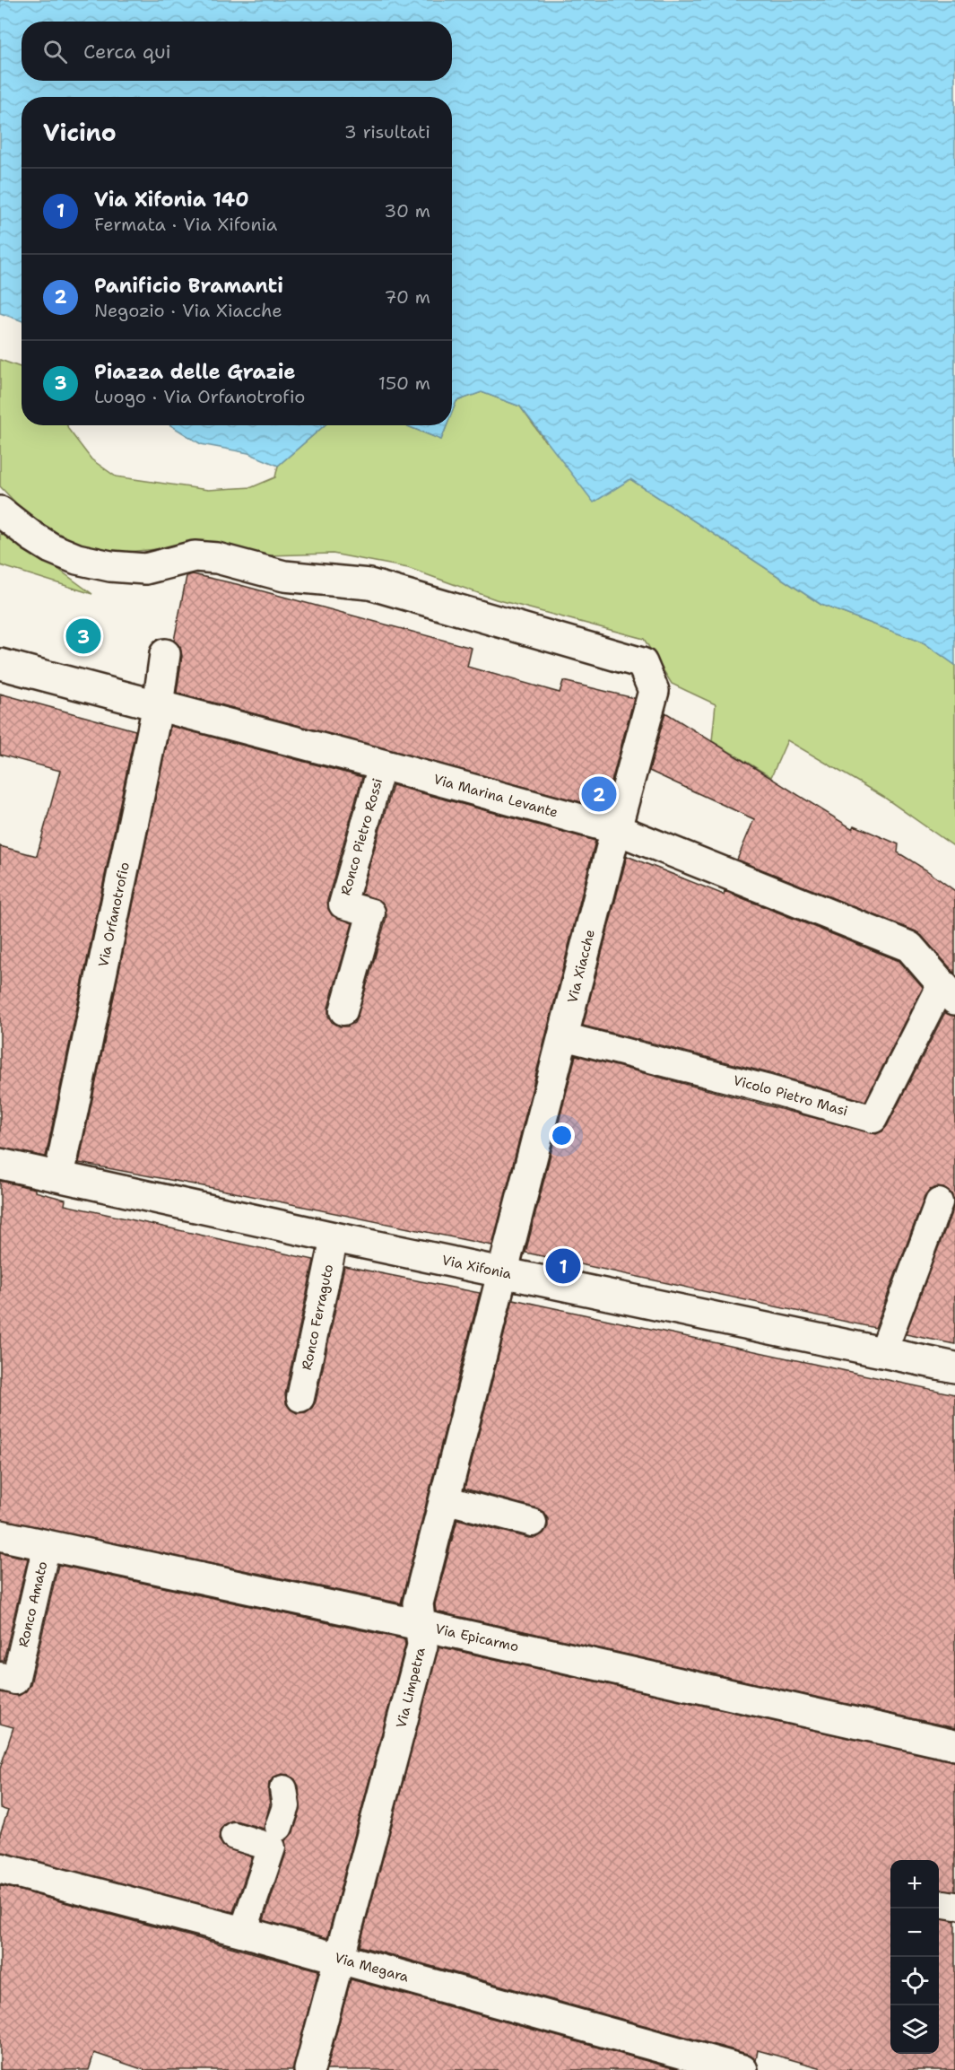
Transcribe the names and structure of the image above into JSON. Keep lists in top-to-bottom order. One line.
{"streets":{"street":["Via Marina Levante","Ronco Pietro Rossi","Via Orfanotrofio","Via Xiacche","Vicolo Pietro Masi","Via Xifonia","Ronco Ferraguto","Ronco Amato","Via Epicarmo","Via Limpetra","Via Megara"]},"crossings":[["Via Marina Levante","Ronco Pietro Rossi"],["Via Marina Levante","Via Orfanotrofio"],["Via Marina Levante","Via Xiacche"],["Via Marina Levante","Vicolo Pietro Masi"],["Via Orfanotrofio","Via Xifonia"],["Via Xiacche","Vicolo Pietro Masi"],["Via Xiacche","Via Xifonia"],["Via Xiacche","Via Limpetra"],["Via Xifonia","Ronco Ferraguto"],["Via Xifonia","Via Limpetra"],["Ronco Amato","Via Epicarmo"],["Via Epicarmo","Via Limpetra"],["Via Limpetra","Via Megara"]],"page":{"search":"Cerca qui","heading":["Vicino","3 risultati"],"list":[{"mark":"1","name":"Via Xifonia 140","note":"Fermata · Via Xifonia","value":"30 m"},{"mark":"2","name":"Panificio Bramanti","note":"Negozio · Via Xiacche","value":"70 m"},{"mark":"3","name":"Piazza delle Grazie","note":"Luogo · Via Orfanotrofio","value":"150 m"}],"pins":["3","2","1"],"map_buttons":["+","−"]}}
